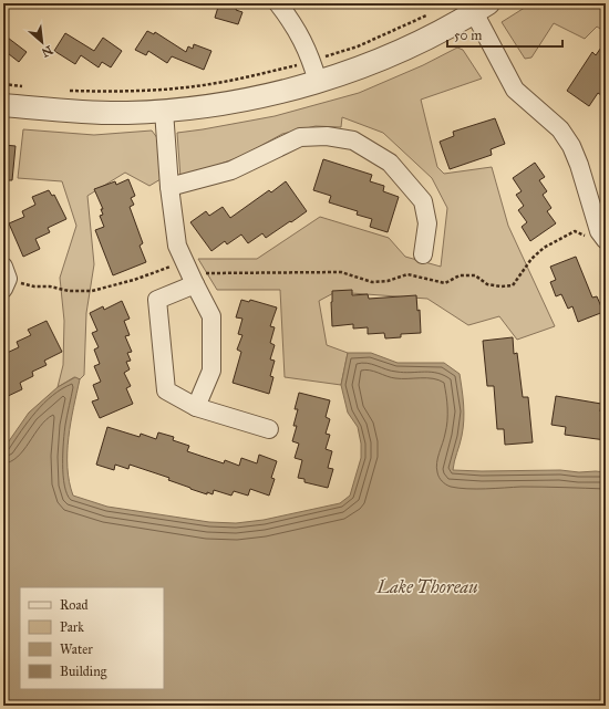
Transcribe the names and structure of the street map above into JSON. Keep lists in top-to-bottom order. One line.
{"water":["Lake Thoreau"],"legend":["Road","Park","Water","Building"],"scale_bar":"50 m","north":"bottom right"}
